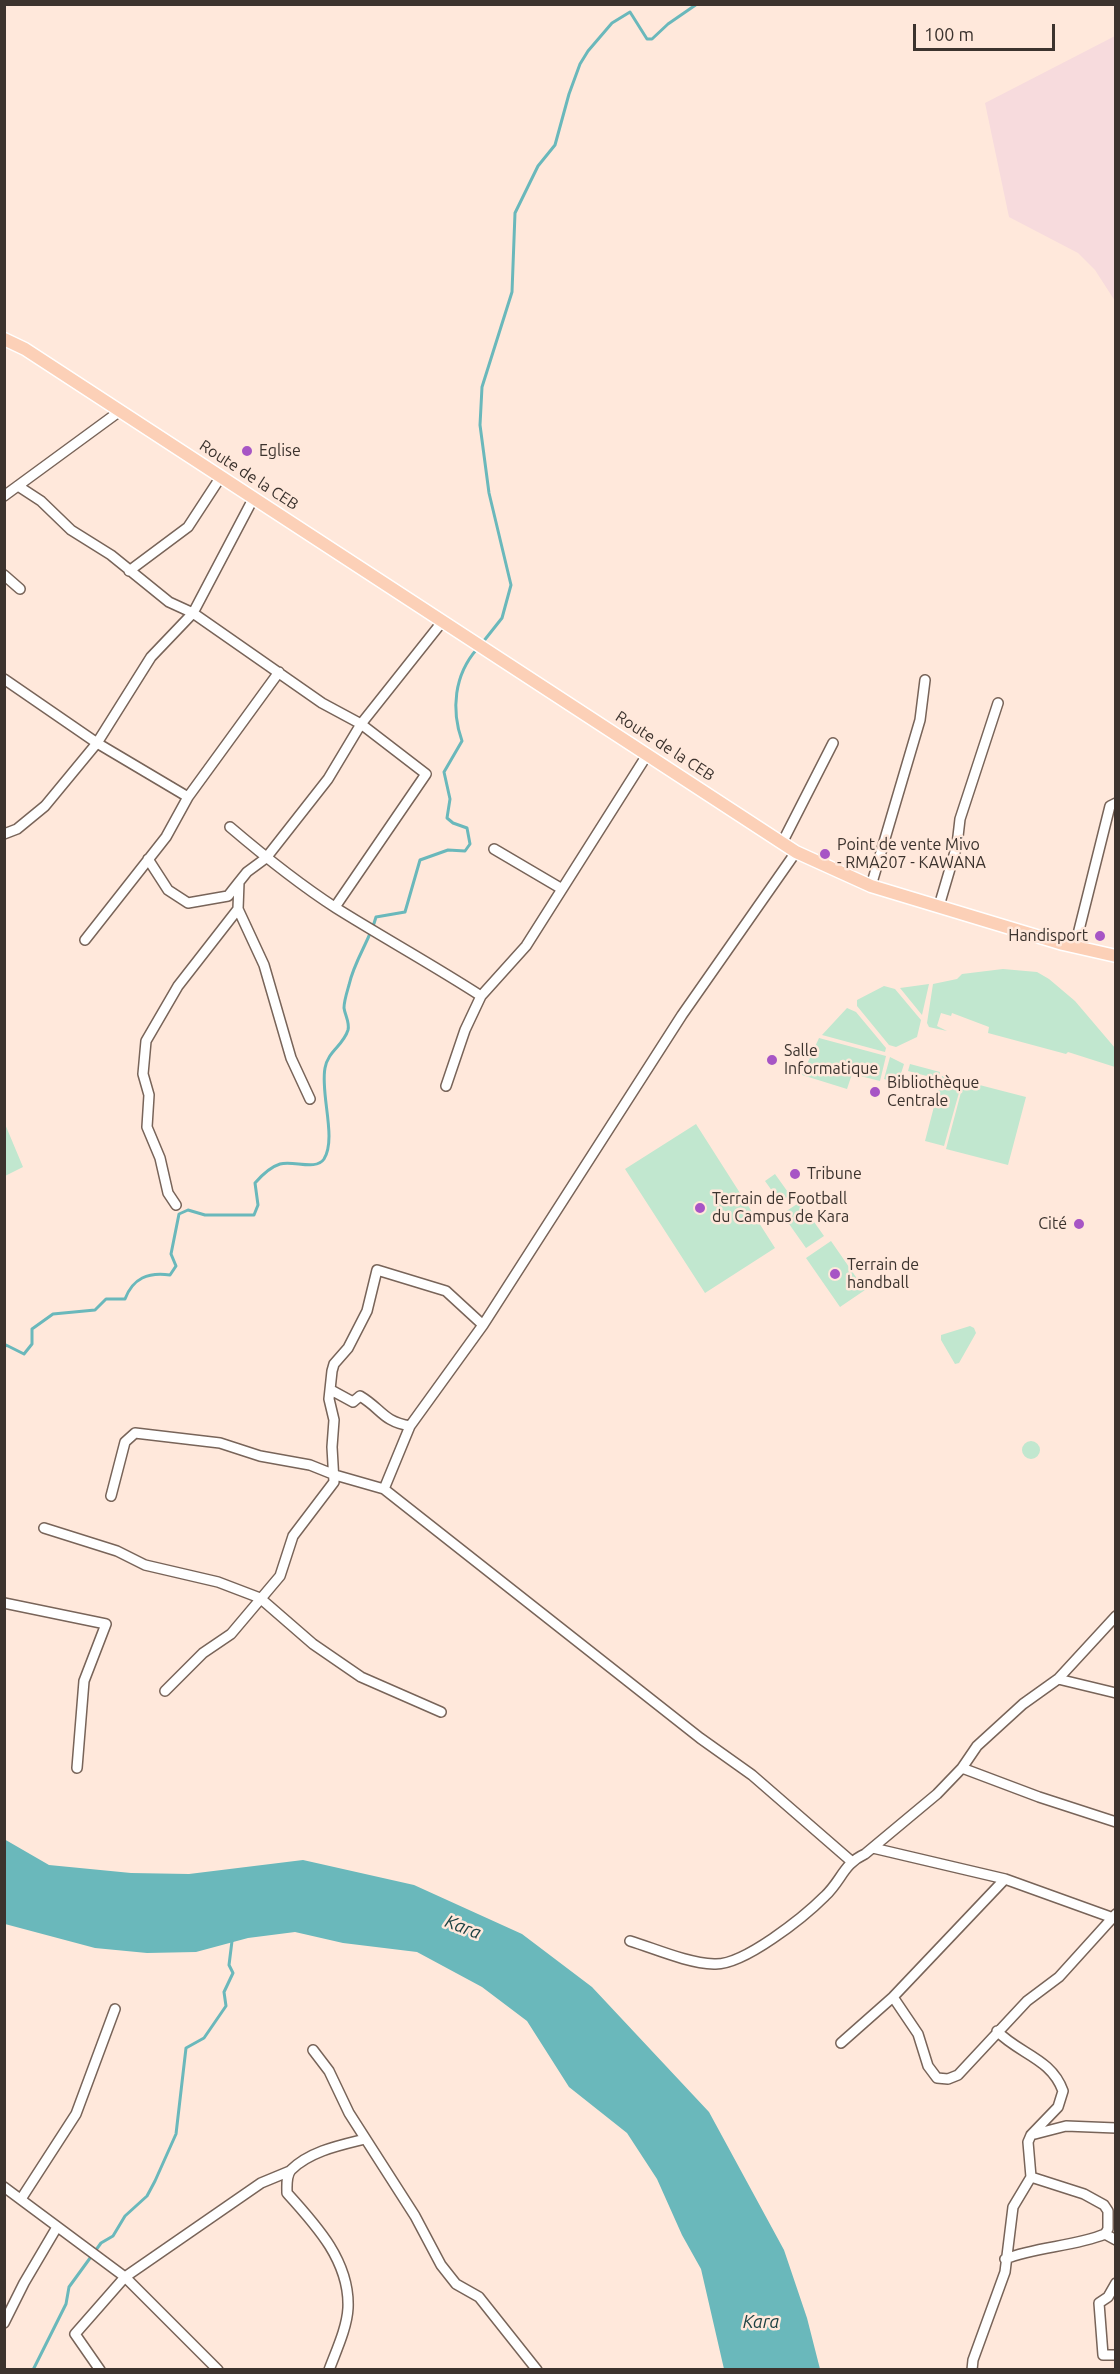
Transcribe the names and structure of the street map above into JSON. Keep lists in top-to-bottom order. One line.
{"streets":{"main road":["Route de la CEB"]},"water":["Kara"],"places":["Eglise","Point de vente Mivo - RMA207 - KAWANA","Handisport","Salle Informatique","Bibliothèque Centrale","Tribune","Terrain de Football du Campus de Kara","Cité","Terrain de handball"],"scale_bar":"100 m"}
